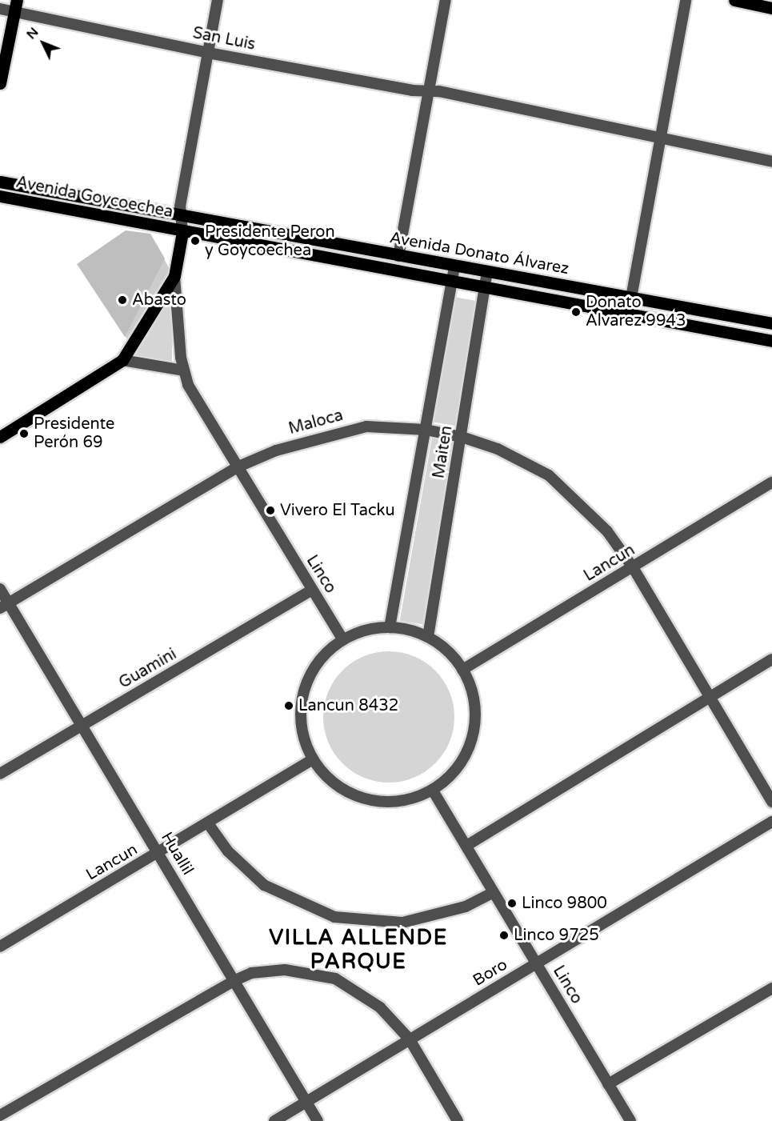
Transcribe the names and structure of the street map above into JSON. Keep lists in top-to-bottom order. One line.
{"streets":{"main road":["Avenida Goycoechea","Avenida Donato Álvarez"],"street":["San Luis","Maloca","Maiten","Lancun","Linco","Guamini","Huallil","Boro"]},"crossings":[["Avenida Goycoechea","Avenida Donato Álvarez"],["Avenida Donato Álvarez","Maiten"],["Maloca","Maiten"],["Maloca","Lancun"],["Maloca","Linco"],["Maloca","Huallil"],["Lancun","Huallil"],["Linco","Guamini"],["Linco","Boro"],["Guamini","Huallil"],["Huallil","Boro"]],"districts":["VILLA ALLENDE PARQUE"],"places":["Presidente Peron y Goycoechea","Abasto","Donato Alvarez 9943","Presidente Perón 69","Vivero El Tacku","Lancun 8432","Linco 9800","Linco 9725"],"north":"top left"}
